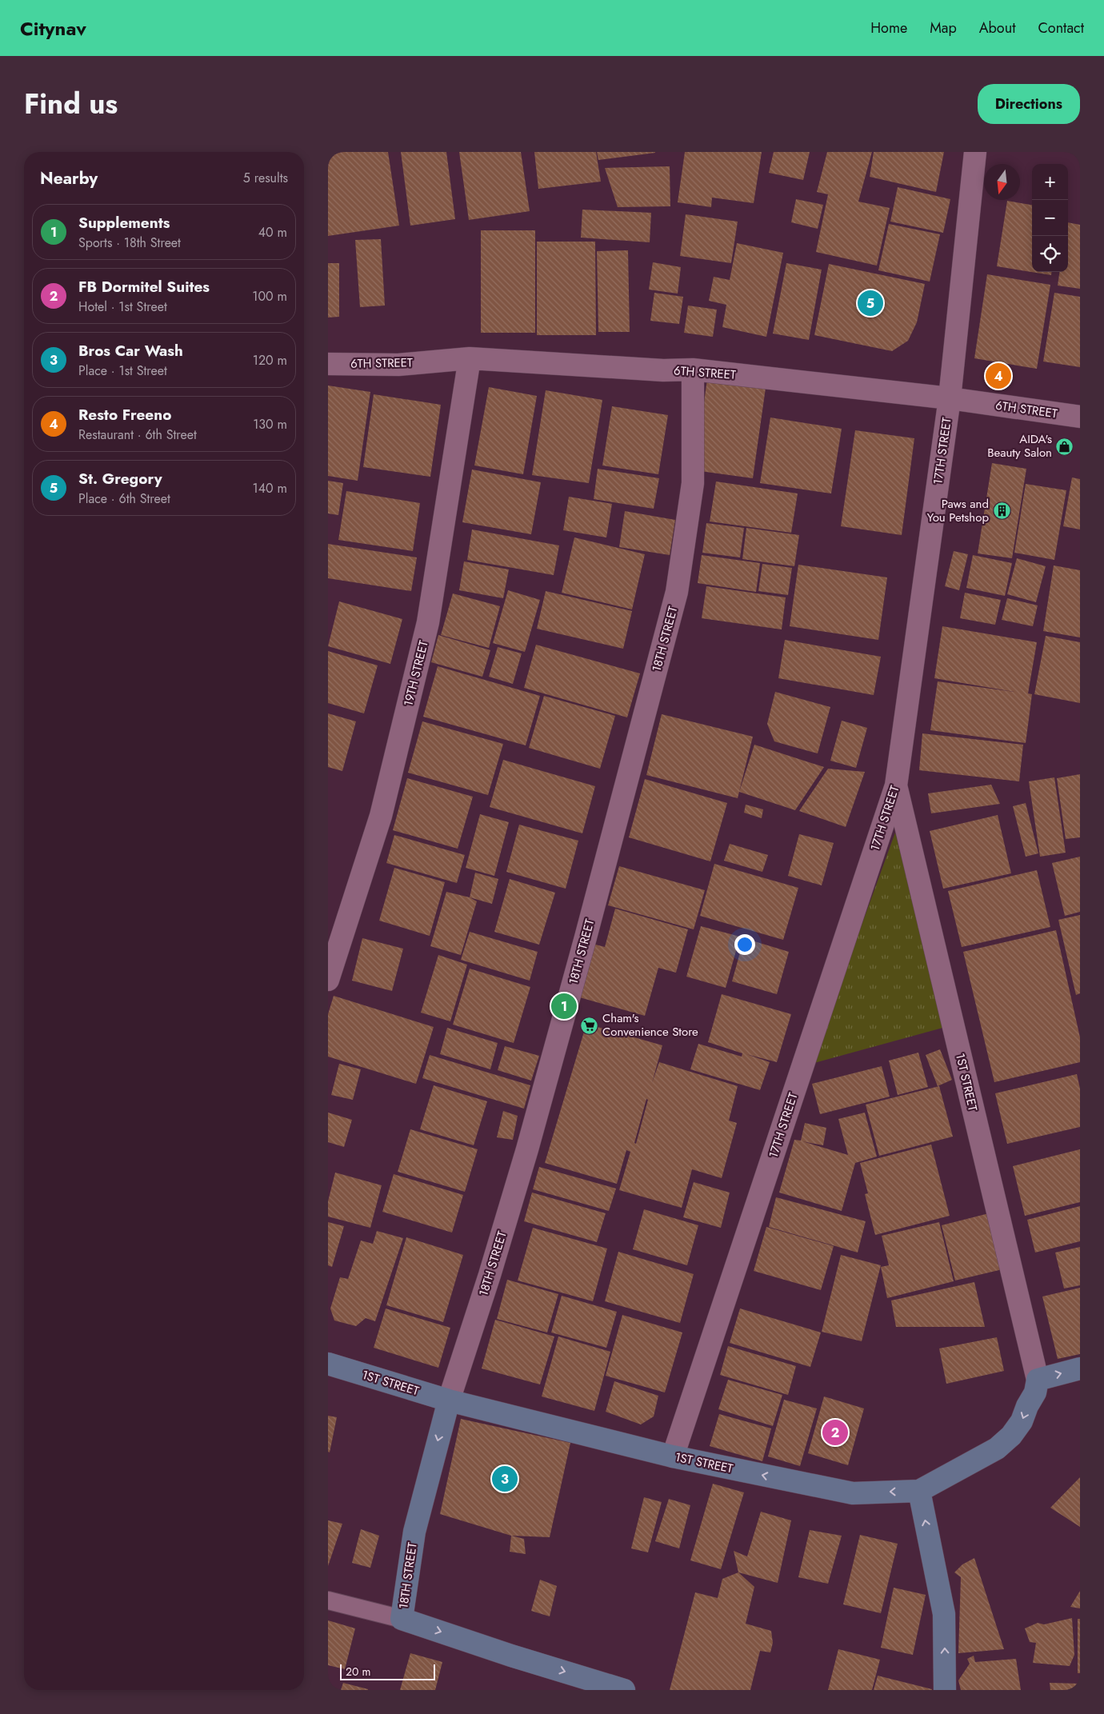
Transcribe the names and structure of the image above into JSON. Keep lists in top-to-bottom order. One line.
{"streets":{"street":["6TH STREET","17TH STREET","18TH STREET","19TH STREET","1ST STREET"]},"crossings":[["6TH STREET","17TH STREET"],["6TH STREET","18TH STREET"],["6TH STREET","19TH STREET"],["17TH STREET","1ST STREET"],["18TH STREET","1ST STREET"]],"places":{"shop":["AIDA's Beauty Salon"],"building":["Paws and You Petshop"],"supermarket":["Cham's Convenience Store"]},"scale_bar":"20 m","north":"bottom","page":{"header":"Citynav","nav":["Home","Map","About","Contact"],"title":"Find us","buttons":"Directions","heading":["Nearby","5 results"],"map_buttons":["+","−"],"list":[{"mark":"1","name":"Supplements","note":"Sports · 18th Street","value":"40 m"},{"mark":"2","name":"FB Dormitel Suites","note":"Hotel · 1st Street","value":"100 m"},{"mark":"3","name":"Bros Car Wash","note":"Place · 1st Street","value":"120 m"},{"mark":"4","name":"Resto Freeno","note":"Restaurant · 6th Street","value":"130 m"},{"mark":"5","name":"St. Gregory","note":"Place · 6th Street","value":"140 m"}],"pins":["5","4","1","2","3"],"scale":"20 m"}}
